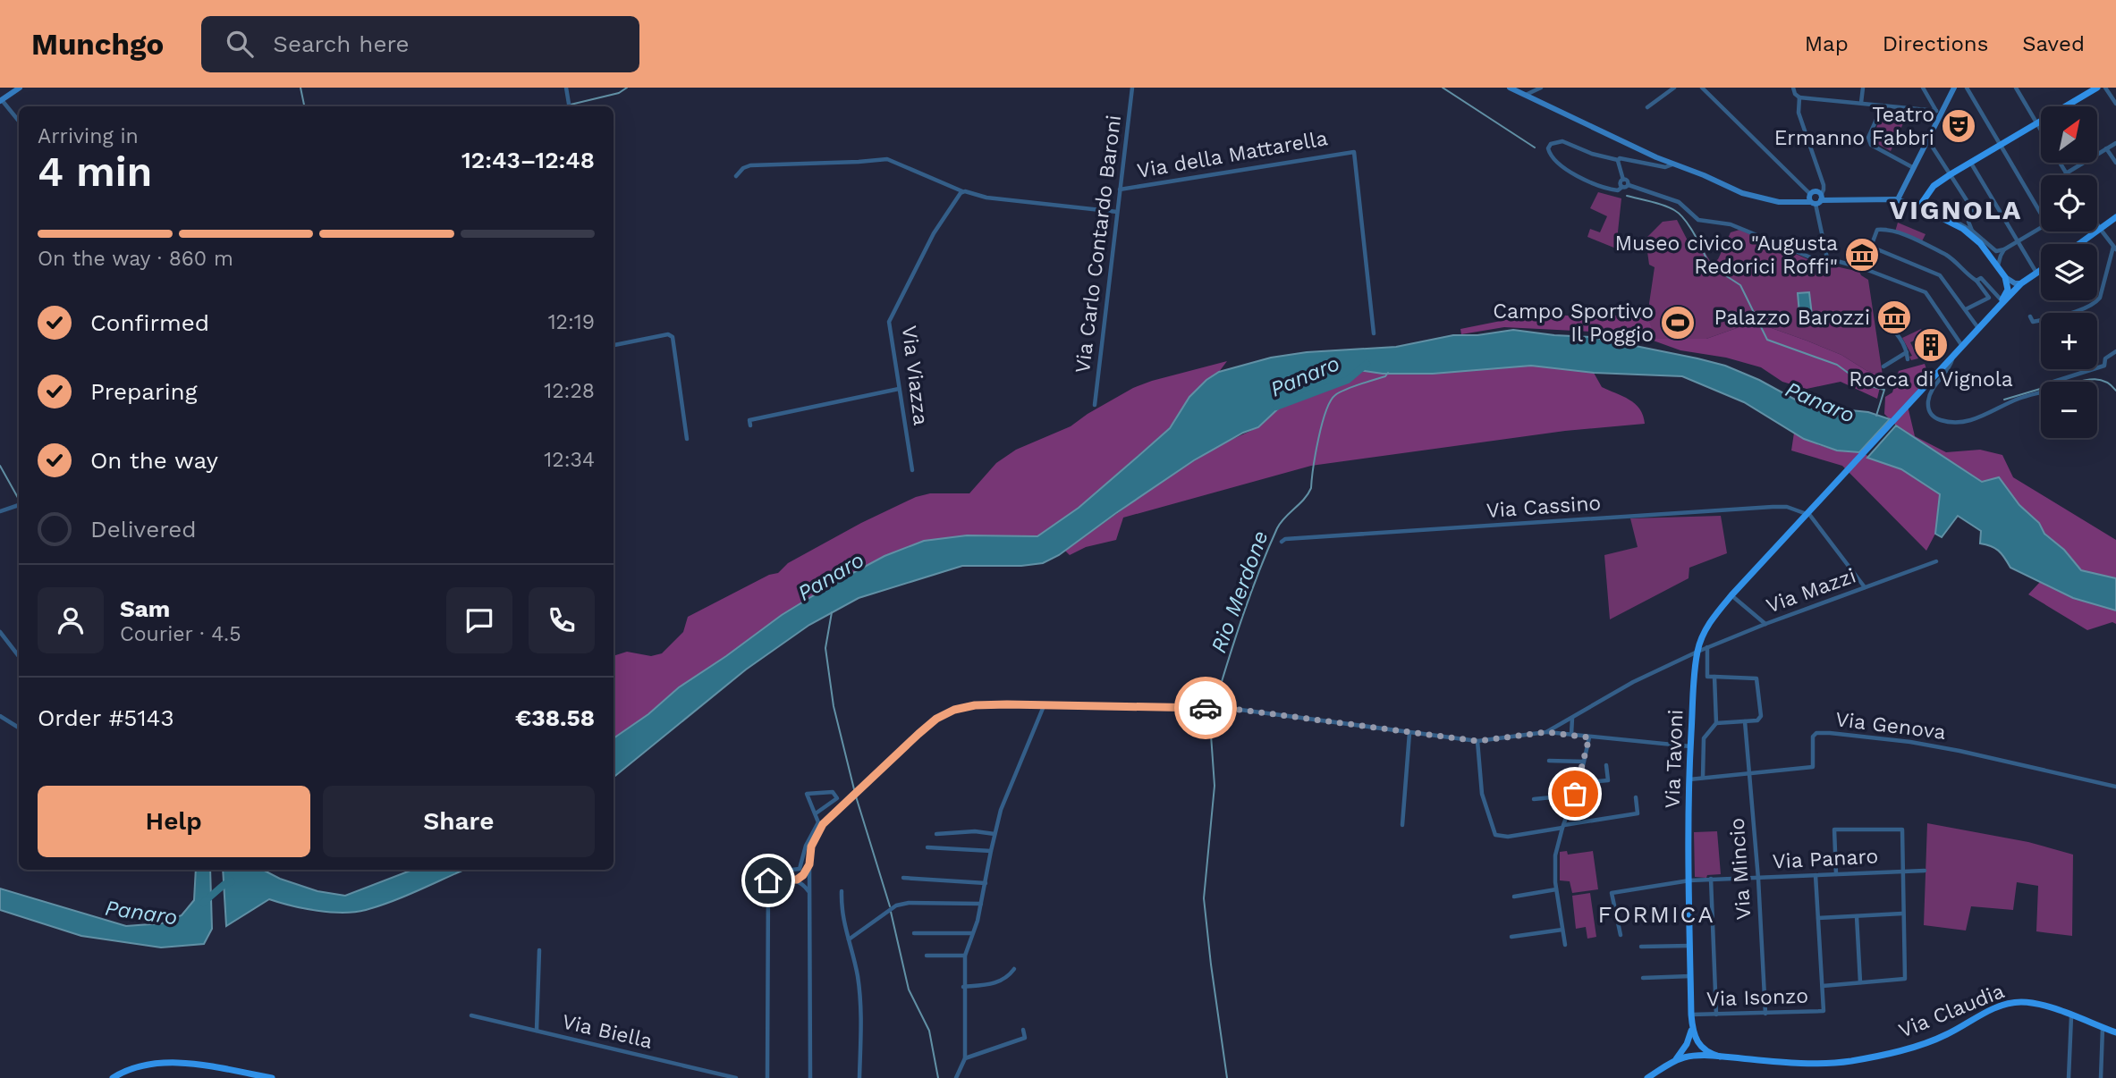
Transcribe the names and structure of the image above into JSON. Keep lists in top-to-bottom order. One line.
{"streets":{"main road":["Via Tavoni","Via Claudia"],"street":["Via della Mattarella","Via Carlo Contardo Baroni","Via Viazza","Via Cassino","Via Mazzi","Via Genova","Via Panaro","Via Mincio","Via Isonzo","Via Biella"]},"crossings":[["Via della Mattarella","Via Carlo Contardo Baroni"],["Via Cassino","Via Tavoni"],["Via Mazzi","Via Tavoni"],["Via Genova","Via Tavoni"],["Via Genova","Via Mincio"],["Via Tavoni","Via Panaro"],["Via Tavoni","Via Isonzo"],["Via Tavoni","Via Claudia"],["Via Panaro","Via Mincio"],["Via Mincio","Via Isonzo"]],"districts":["VIGNOLA","FORMICA"],"water":["Panaro","Rio Merdone"],"places":{"theatre":["Teatro Ermanno Fabbri"],"museum":["Museo civico \"Augusta Redorici Roffi\"","Palazzo Barozzi"],"sports":["Campo Sportivo Il Poggio"],"building":["Rocca di Vignola"]},"north":"top right","page":{"header":"Munchgo","search":"Search here","nav":["Map","Directions","Saved"],"map_buttons":["+","−"],"heading":["4 min","Arriving in","12:43–12:48"],"panel":["Sam","Courier · 4.5","Order #5143","€38.58"],"bar":"On the way · 860 m","list":[["Confirmed","12:19"],["Preparing","12:28"],["On the way","12:34"],"Delivered"],"buttons":["Help","Share"]}}
